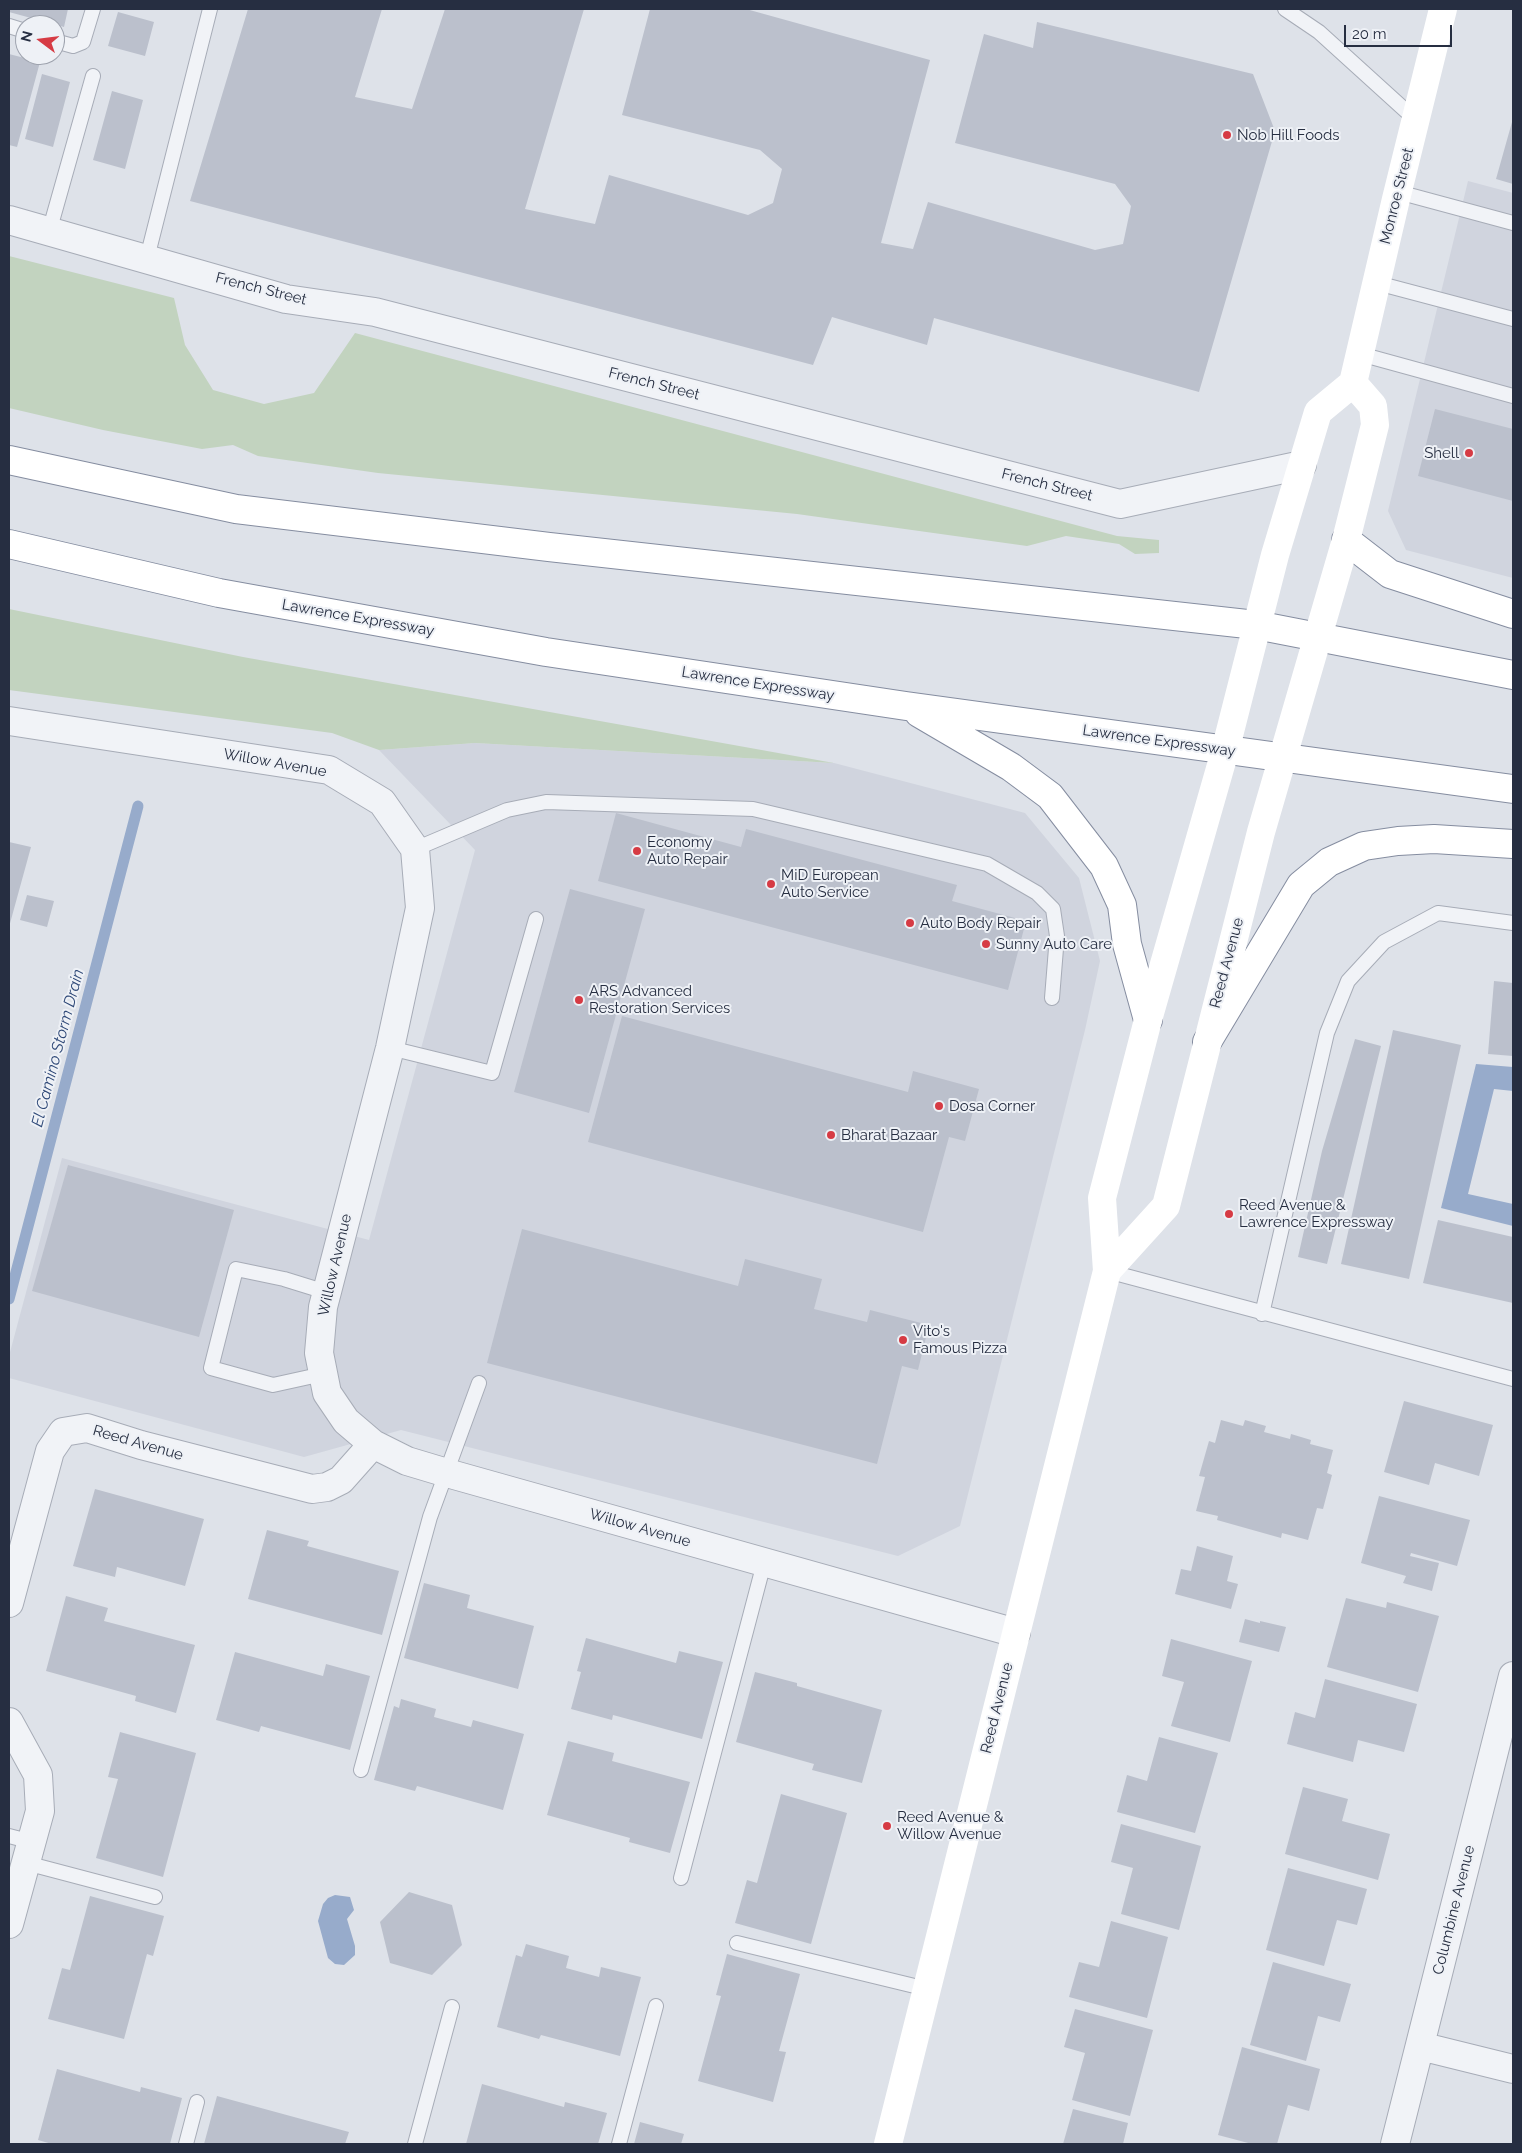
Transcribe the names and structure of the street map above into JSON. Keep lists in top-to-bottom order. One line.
{"streets":{"main road":["Monroe Street","Lawrence Expressway","Reed Avenue"],"street":["French Street","Willow Avenue","Columbine Avenue"]},"crossings":[["Lawrence Expressway","Reed Avenue"],["Willow Avenue","Reed Avenue"]],"water":["El Camino Storm Drain"],"places":["Nob Hill Foods","Shell","Economy Auto Repair","MiD European Auto Service","Auto Body Repair","Sunny Auto Care","ARS Advanced Restoration Services","Dosa Corner","Bharat Bazaar","Reed Avenue & Lawrence Expressway","Vito's Famous Pizza","Reed Avenue & Willow Avenue"],"scale_bar":"20 m","north":"left"}
